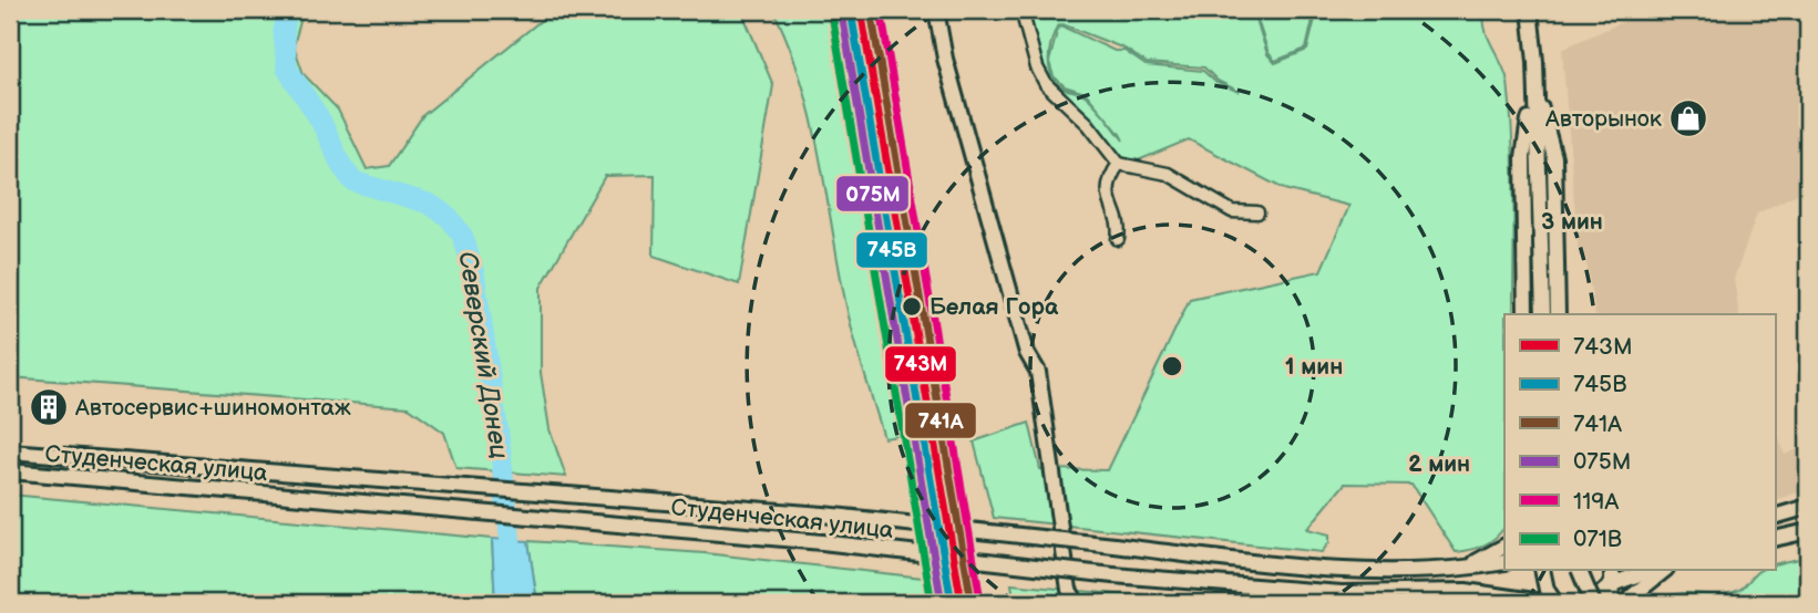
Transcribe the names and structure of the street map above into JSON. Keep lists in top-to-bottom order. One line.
{"streets":{"main road":["Студенческая улица"]},"water":["Северский Донец"],"places":{"shop":["Авторынок"],"other":["Белая Гора"],"building":["Автосервис+шиномонтаж"]},"lines":["transit line 743М","transit line 741А","transit line 119А","transit line 745В","transit line 075М","transit line 071В"],"legend":["743М","745В","741А","075М","119А","071В"],"rings":["3 мин","1 мин","2 мин"]}
